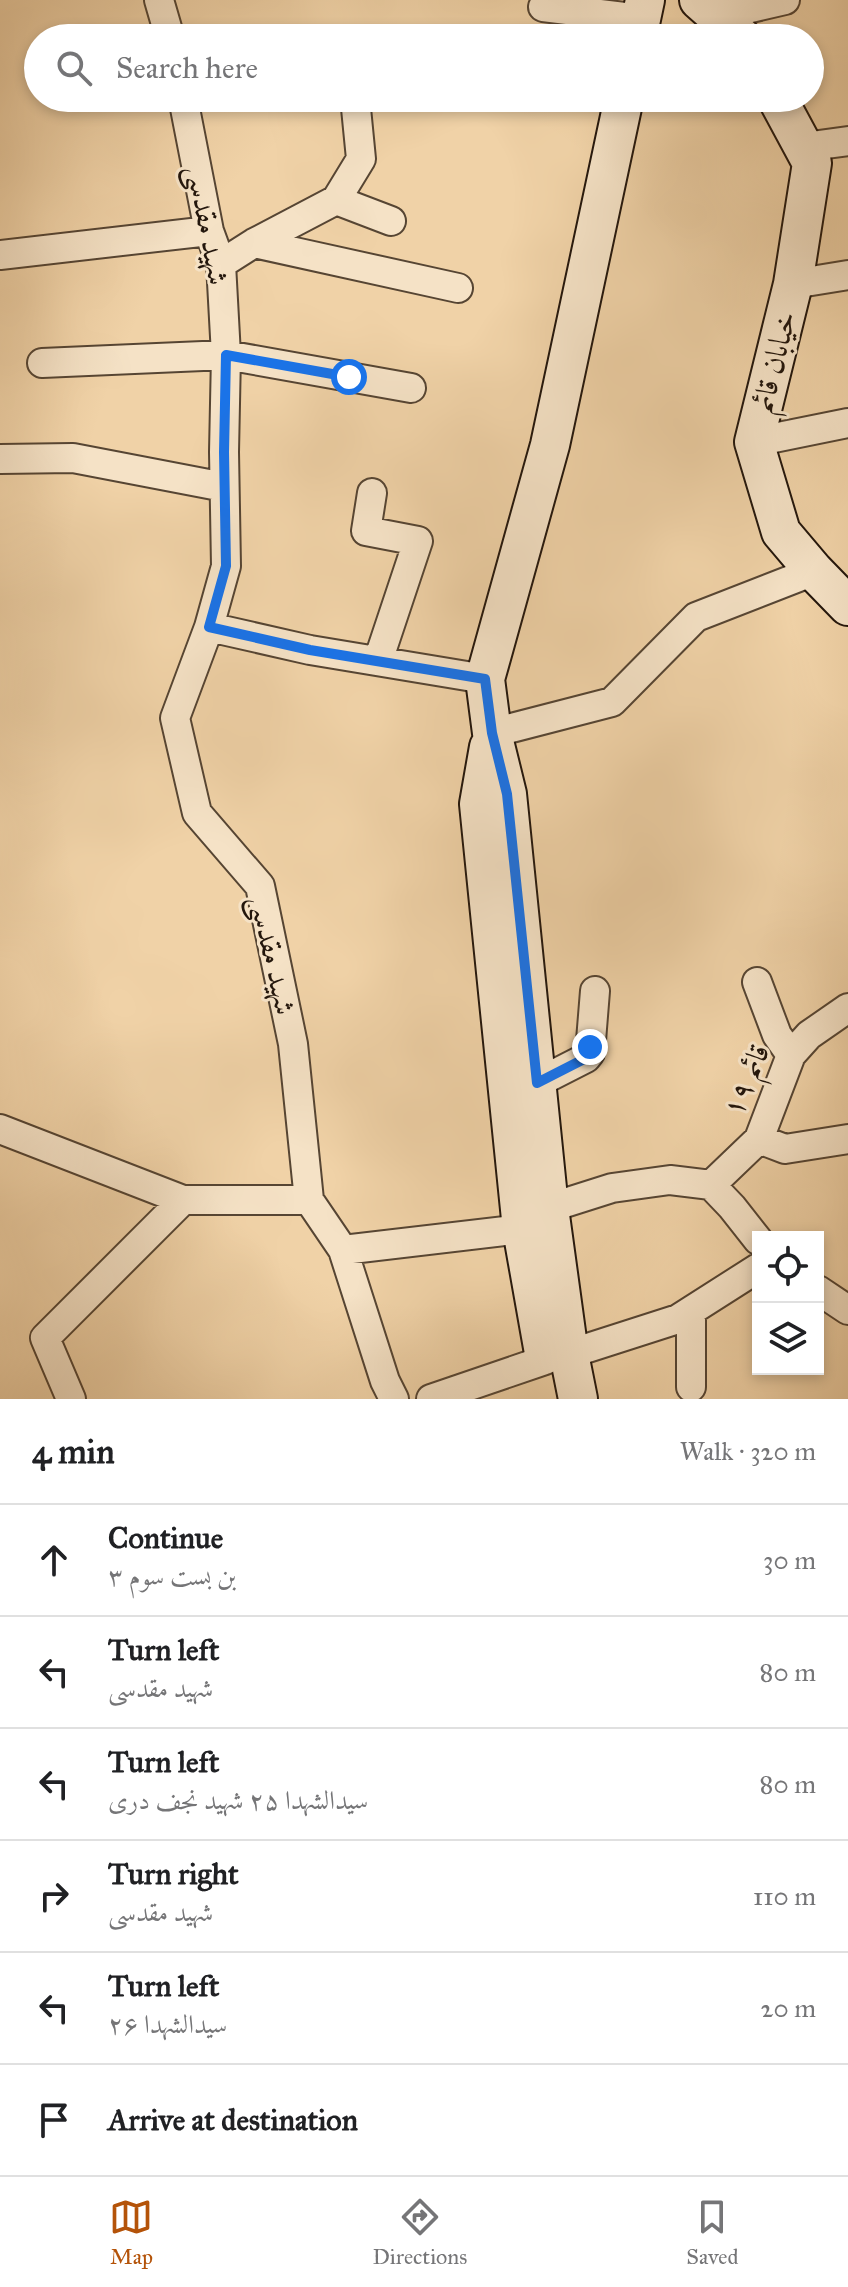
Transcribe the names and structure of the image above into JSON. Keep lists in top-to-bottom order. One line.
{"streets":{"main road":["خیابان قائم"],"street":["شهید مقدسی","قائم ۱۹"]},"page":{"search":"Search here","heading":["4 min","Walk · 320 m"],"list":[["Continue","بن بست سوم ۳","30 m"],["Turn left","شهید مقدسی","80 m"],["Turn left","سیدالشهدا ۲۵ شهید نجف دری","80 m"],["Turn right","شهید مقدسی","110 m"],["Turn left","سیدالشهدا ۲۶","20 m"],"Arrive at destination"],"nav":["Map","Directions","Saved"]}}
